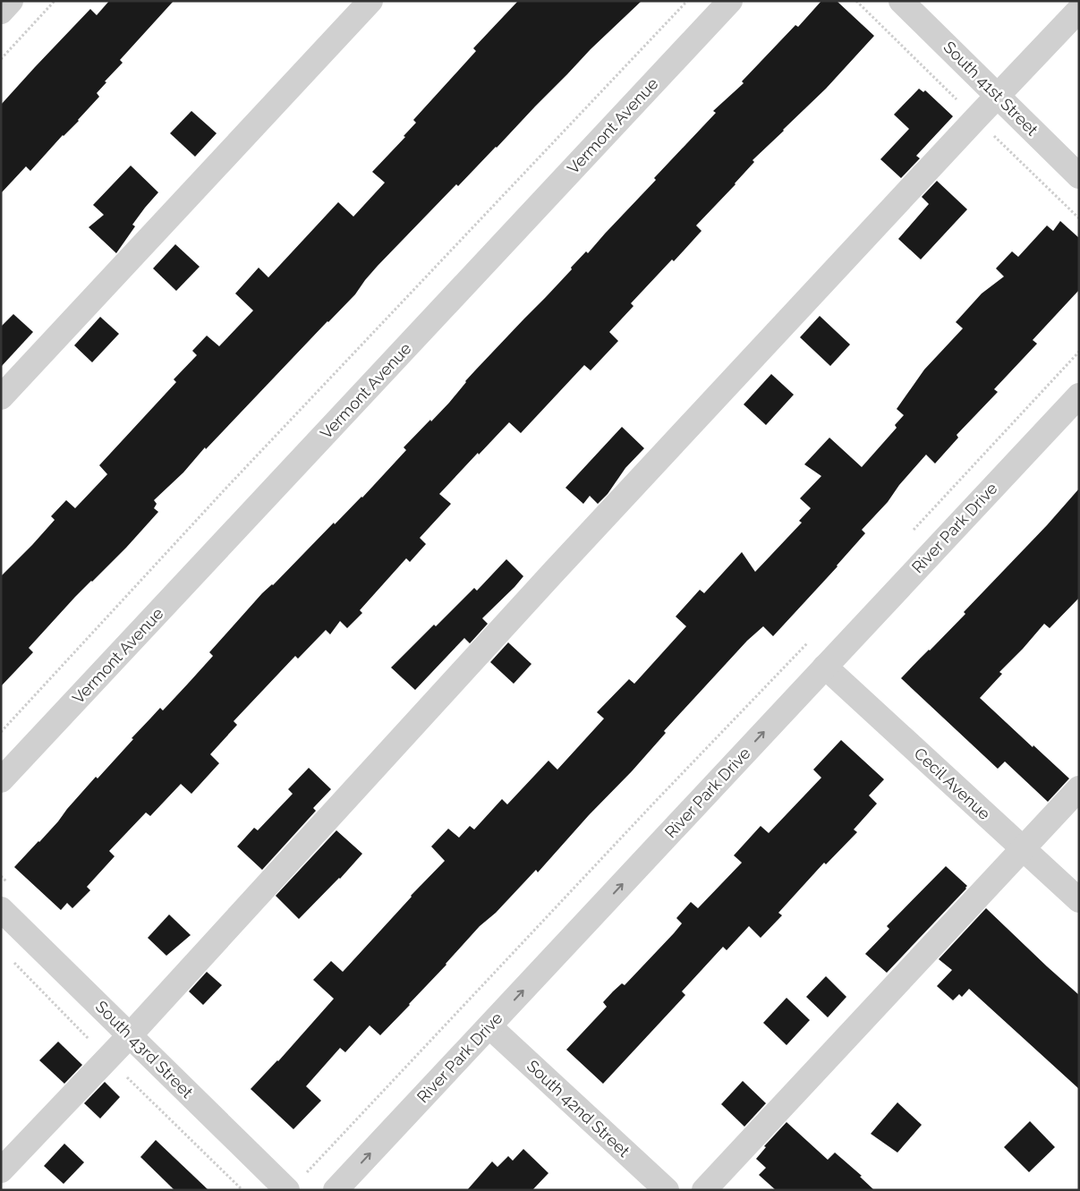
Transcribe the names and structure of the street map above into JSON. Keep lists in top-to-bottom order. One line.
{"streets":{"street":["South 41st Street","Vermont Avenue","River Park Drive","Cecil Avenue","South 43rd Street","South 42nd Street"]},"crossings":[["River Park Drive","Cecil Avenue"],["River Park Drive","South 42nd Street"]],"one_way":["River Park Drive"]}
